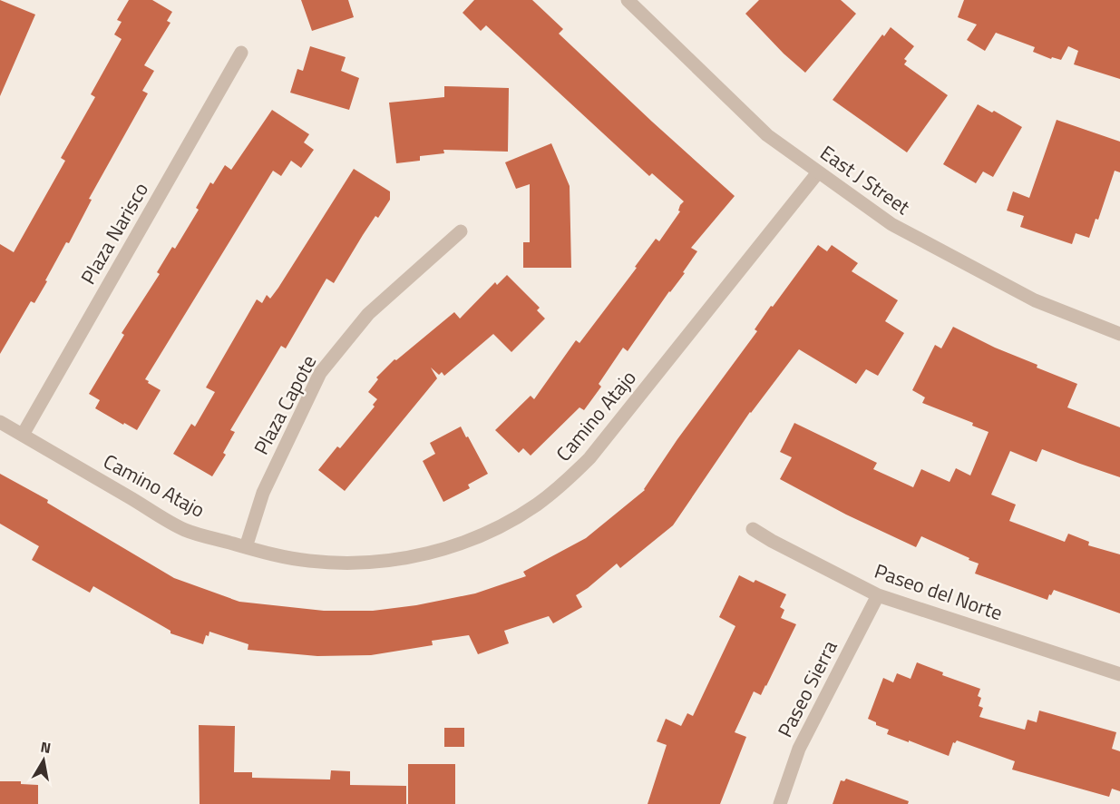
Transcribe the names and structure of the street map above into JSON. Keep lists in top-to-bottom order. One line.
{"streets":{"street":["East J Street","Plaza Narisco","Plaza Capote","Camino Atajo","Paseo del Norte","Paseo Sierra"]},"crossings":[["East J Street","Camino Atajo"],["Plaza Narisco","Camino Atajo"],["Plaza Capote","Camino Atajo"],["Paseo del Norte","Paseo Sierra"]],"north":"top"}
